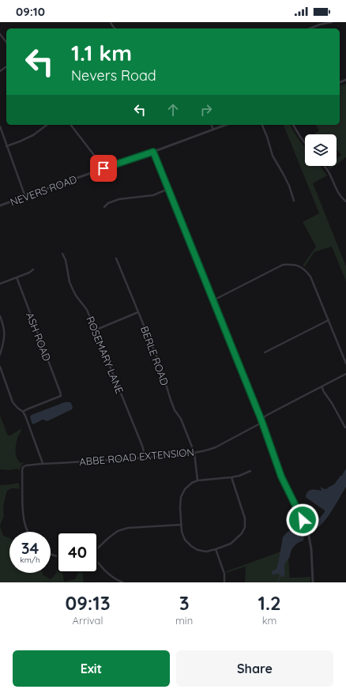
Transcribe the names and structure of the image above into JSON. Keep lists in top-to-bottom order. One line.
{"streets":{"street":["NEVERS ROAD","ASH ROAD","ROSEMARY LANE","BERLE ROAD","ABBE ROAD EXTENSION"]},"crossings":[["ROSEMARY LANE","ABBE ROAD EXTENSION"],["BERLE ROAD","ABBE ROAD EXTENSION"]],"page":{"status":"09:10","turn":["1.1 km","Nevers Road"],"speed":"34 km/h","limit":"40","eta":["09:13","Arrival","3","min","1.2","km"],"buttons":["Exit","Share"]}}
